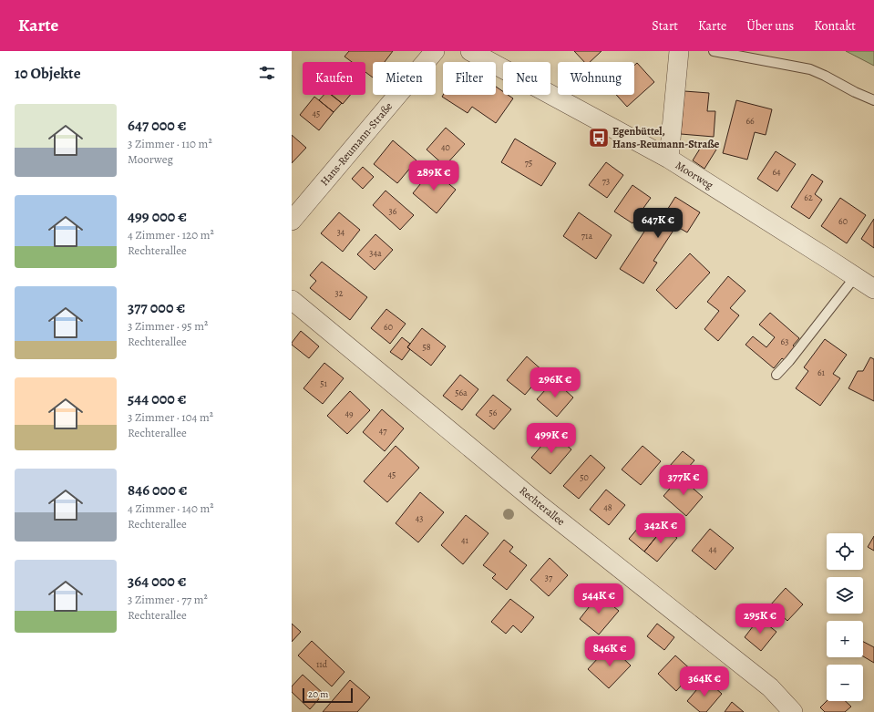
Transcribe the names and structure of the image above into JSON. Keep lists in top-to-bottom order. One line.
{"streets":{"street":["Hans-Reumann-Straße","Moorweg","Rechterallee"]},"places":{"bus stop":["Egenbüttel, Hans-Reumann-Straße"]},"house_numbers":["45","66","40","75","64","73","62","36","60","34","71a","34a","32","60","63","58","61","51","56a","56","49","47","45","50","48","43","41","44","37","11d"],"scale_bar":"20 m","page":{"header":"Karte","nav":["Start","Karte","Über uns","Kontakt"],"heading":"10 Objekte","chip":["Kaufen","Mieten","Filter","Neu","Wohnung"],"list":[{"name":"647 000 €","note":"3 Zimmer · 110 m² · Moorweg"},{"name":"499 000 €","note":"4 Zimmer · 120 m² · Rechterallee"},{"name":"377 000 €","note":"3 Zimmer · 95 m² · Rechterallee"},{"name":"544 000 €","note":"3 Zimmer · 104 m² · Rechterallee"},{"name":"846 000 €","note":"4 Zimmer · 140 m² · Rechterallee"},{"name":"364 000 €","note":"3 Zimmer · 77 m² · Rechterallee"}],"price":["289K €","647K €","296K €","499K €","377K €","342K €","544K €","295K €","846K €","364K €"],"map_buttons":["+","−"],"scale":"20 m"}}
